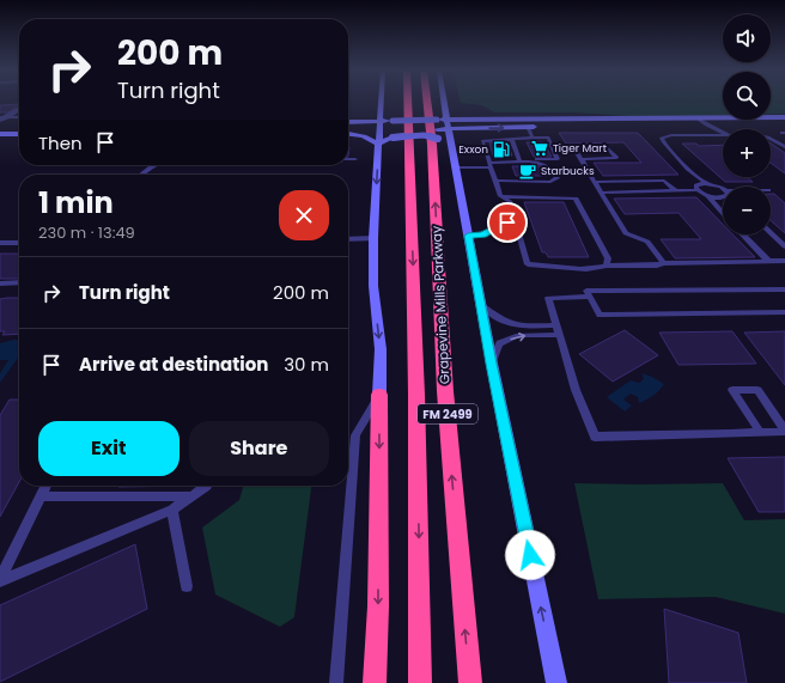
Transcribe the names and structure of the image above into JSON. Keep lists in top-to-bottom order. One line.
{"streets":{"highway":["Grapevine Mills Parkway","FM 2499"]},"places":{"supermarket":["Tiger Mart"],"fuel station":["Exxon"],"cafe":["Starbucks"]},"page":{"map_buttons":["+","−"],"turn":["200 m","Turn right"],"then":"Then","heading":["1 min","230 m · 13:49"],"list":[{"name":"Turn right","value":"200 m"},{"name":"Arrive at destination","value":"30 m"}],"buttons":["Exit","Share"]}}
